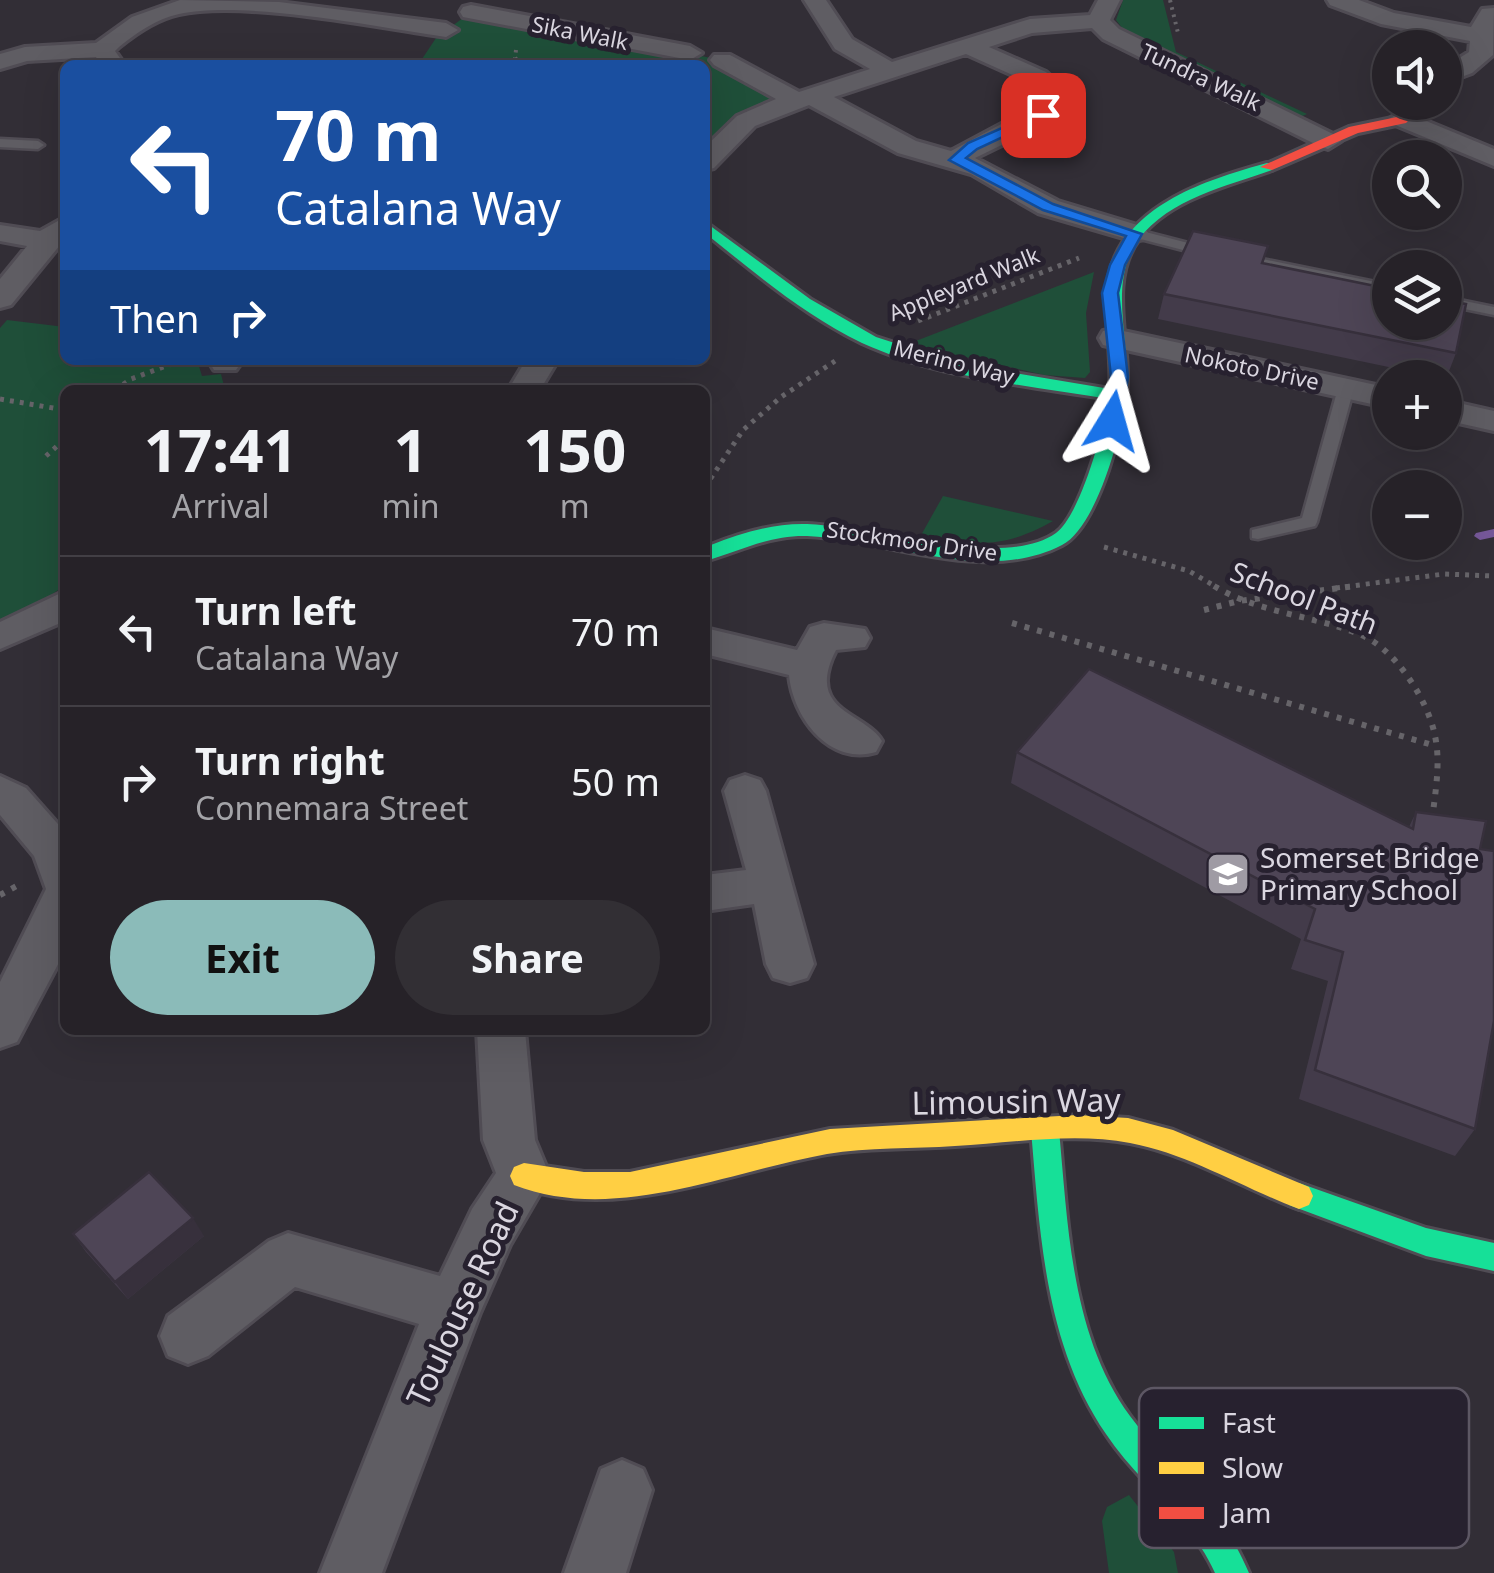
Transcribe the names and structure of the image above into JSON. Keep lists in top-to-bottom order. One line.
{"streets":{"street":["Sika Walk","Tundra Walk","Merino Way","Nokoto Drive","Stockmoor Drive","Limousin Way","Toulouse Road"],"path":["Appleyard Walk","School Path"]},"crossings":[["Appleyard Walk","Merino Way"],["Stockmoor Drive","School Path"],["Limousin Way","Toulouse Road"]],"places":{"school or university":["Somerset Bridge Primary School"]},"legend":["Fast","Slow","Jam"],"page":{"map_buttons":["+","−"],"turn":["70 m","Catalana Way"],"then":"Then","eta":["17:41","Arrival","1","min","150","m"],"list":[{"name":"Turn left","note":"Catalana Way","value":"70 m"},{"name":"Turn right","note":"Connemara Street","value":"50 m"}],"buttons":["Exit","Share"]}}
